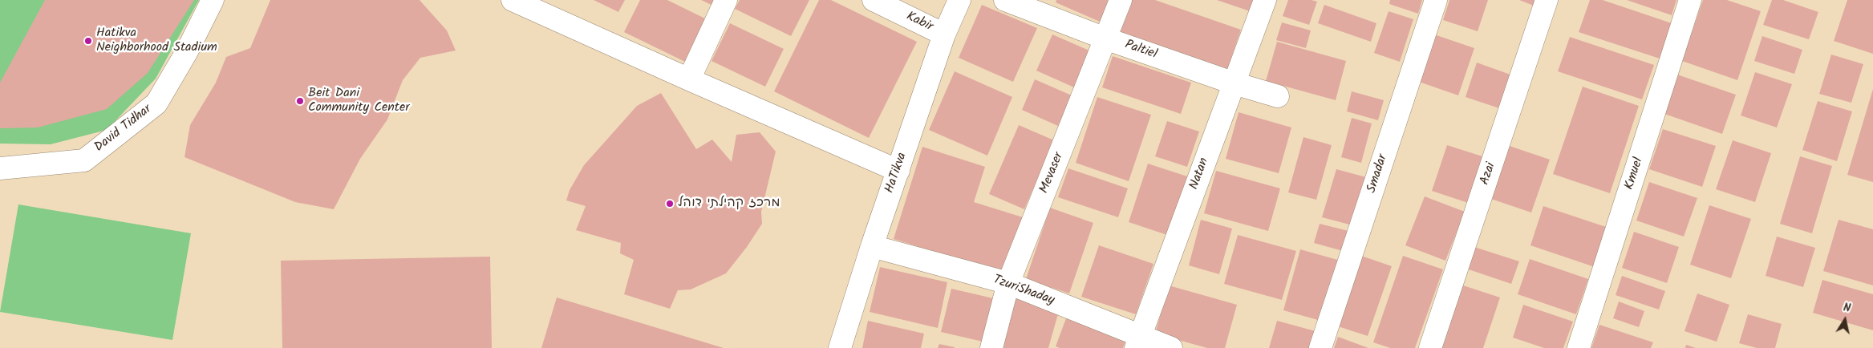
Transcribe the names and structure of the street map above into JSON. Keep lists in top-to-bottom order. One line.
{"streets":{"street":["Kabir","Paltiel","David Tidhar","HaTikva","Mevaser","Natan","Smadar","Azai","Kmuel","TzuriShaday"]},"crossings":[["Kabir","HaTikva"],["Paltiel","Mevaser"],["Paltiel","Natan"],["HaTikva","TzuriShaday"],["Mevaser","TzuriShaday"],["Natan","TzuriShaday"]],"places":["Hatikva Neighborhood Stadium","Beit Dani Community Center","מרכז קהילתי דוהל"],"north":"top"}
